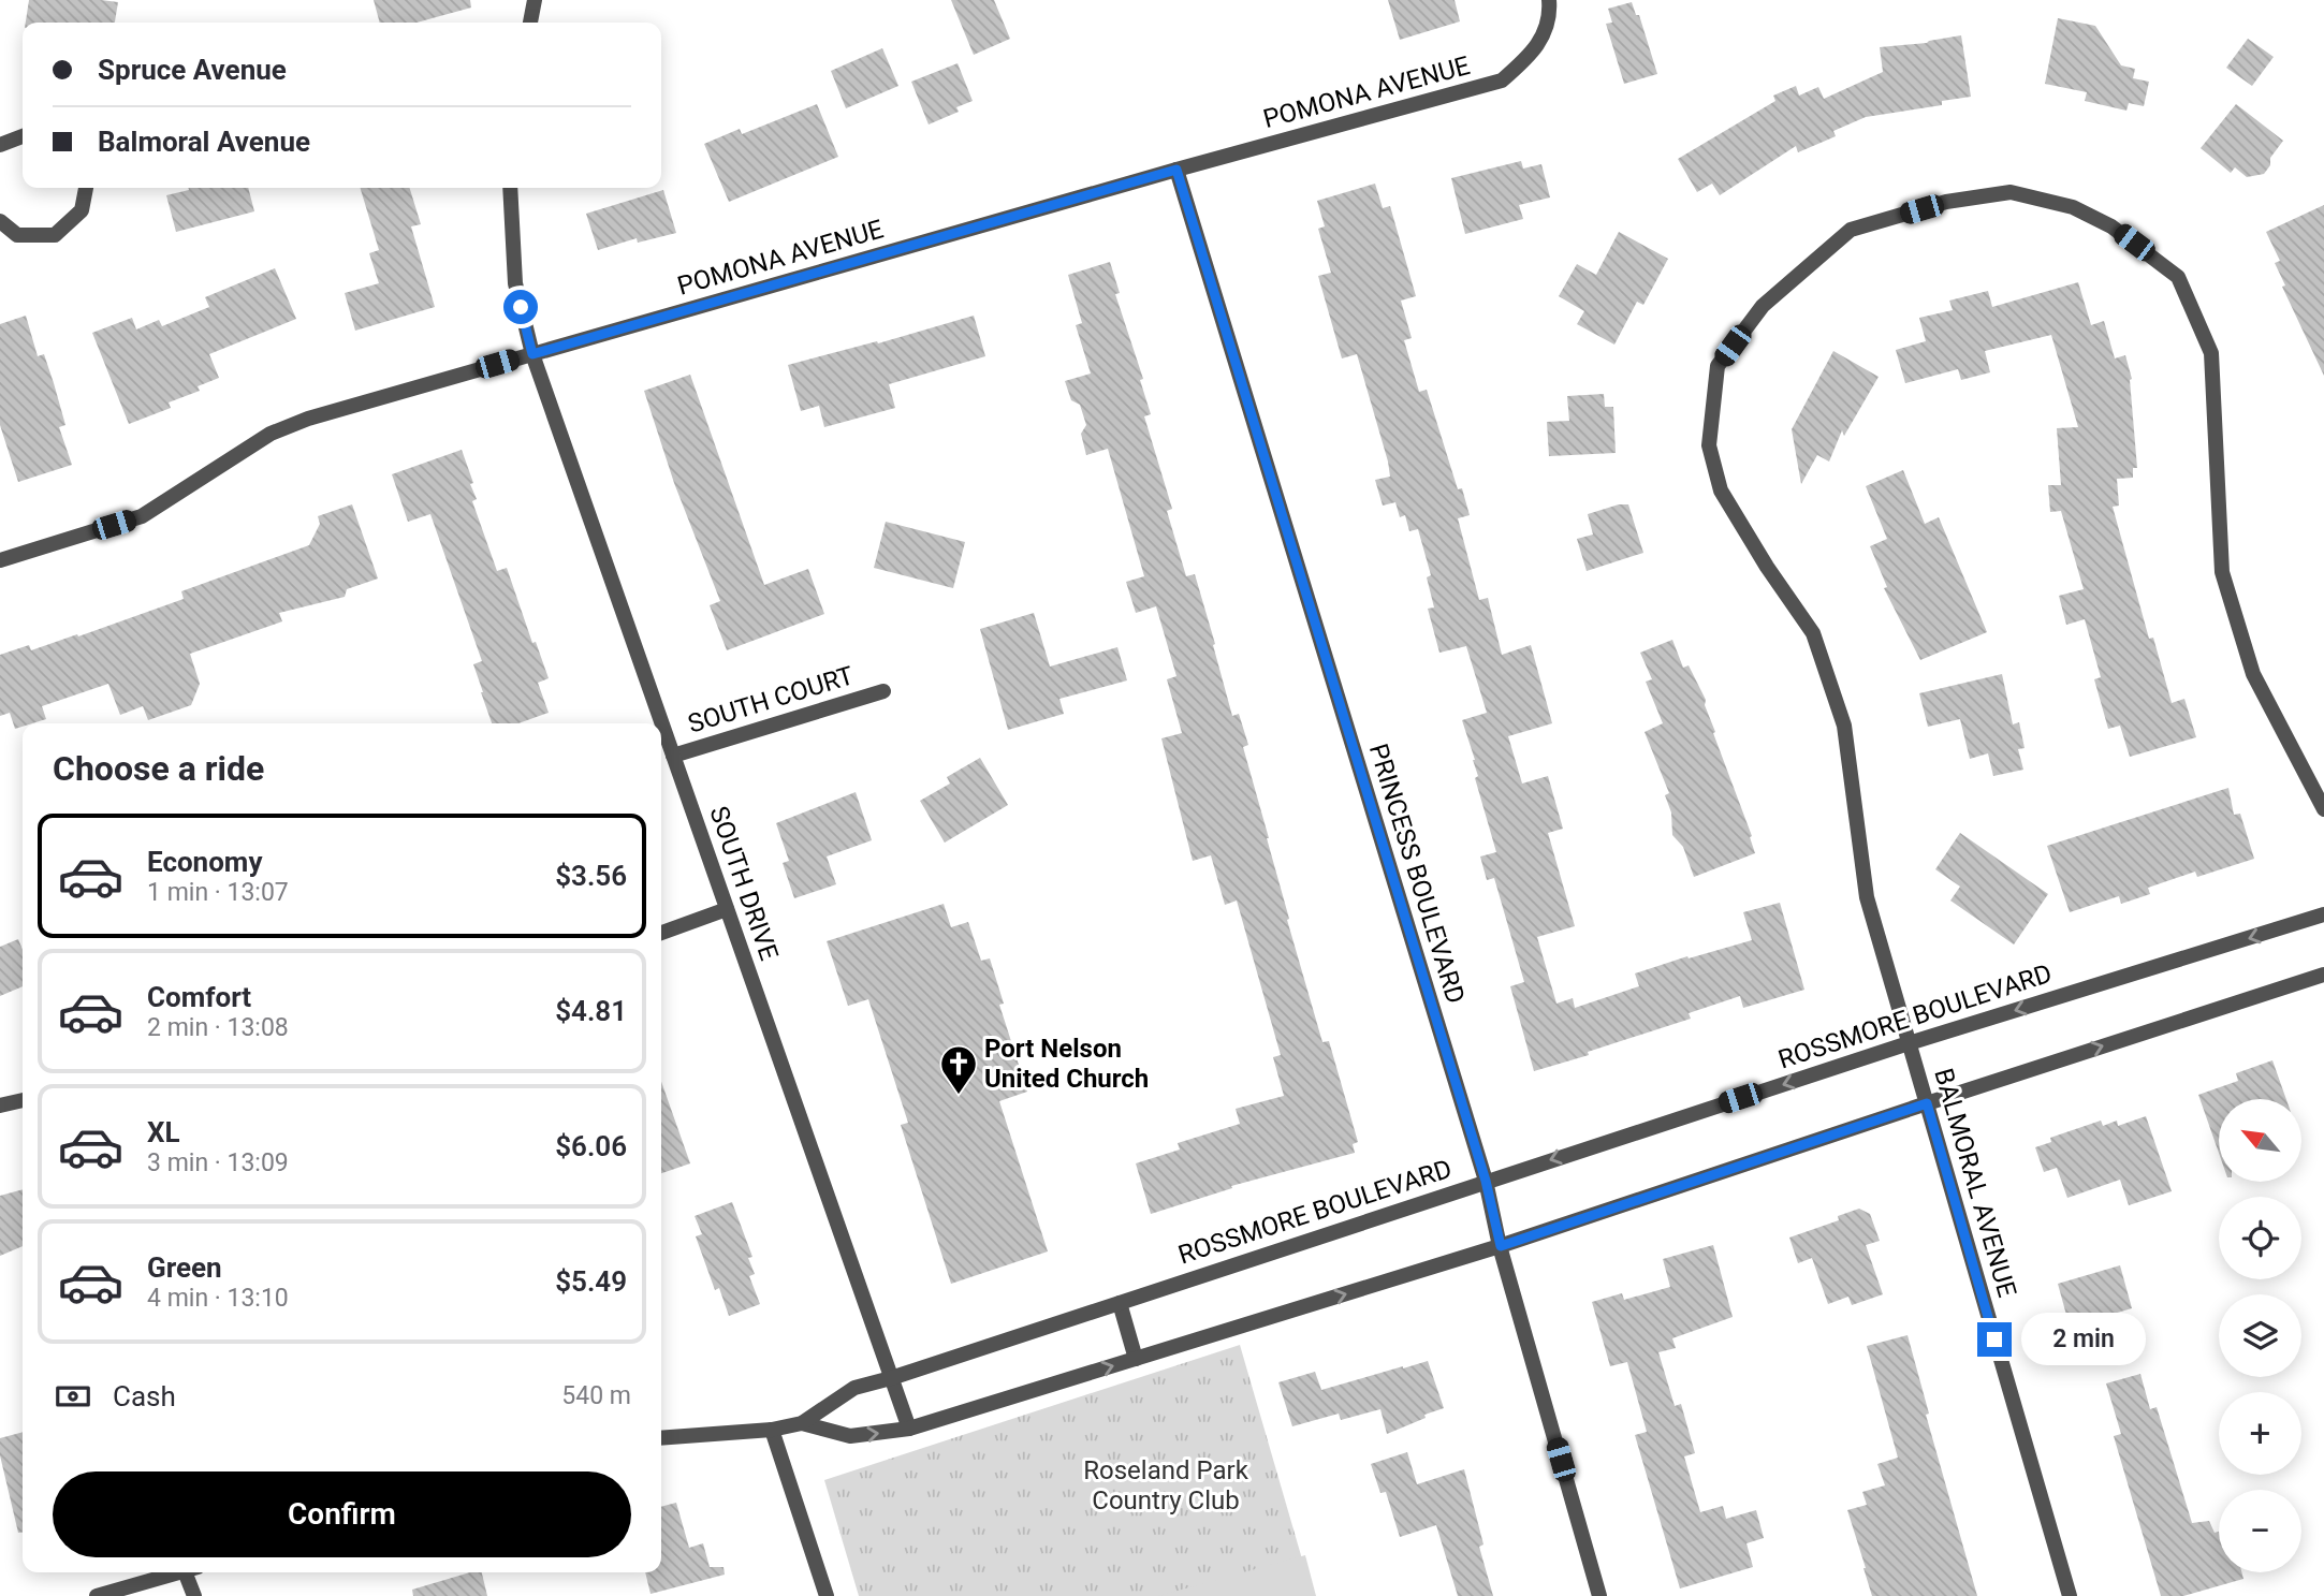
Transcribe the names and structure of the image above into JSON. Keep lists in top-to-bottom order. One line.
{"streets":{"street":["POMONA AVENUE","SOUTH COURT","PRINCESS BOULEVARD","SOUTH DRIVE","ROSSMORE BOULEVARD","BALMORAL AVENUE"]},"crossings":[["POMONA AVENUE","PRINCESS BOULEVARD"],["POMONA AVENUE","SOUTH DRIVE"],["SOUTH COURT","SOUTH DRIVE"],["PRINCESS BOULEVARD","ROSSMORE BOULEVARD"],["SOUTH DRIVE","ROSSMORE BOULEVARD"],["ROSSMORE BOULEVARD","BALMORAL AVENUE"]],"parks":["Roseland Park Country Club"],"places":{"church":["Port Nelson United Church"]},"north":"top left","page":{"banner":["Spruce Avenue","Balmoral Avenue"],"heading":"Choose a ride","list":[{"name":"Economy","note":"1 min · 13:07","value":"$3.56"},{"name":"Comfort","note":"2 min · 13:08","value":"$4.81"},{"name":"XL","note":"3 min · 13:09","value":"$6.06"},{"name":"Green","note":"4 min · 13:10","value":"$5.49"}],"map_buttons":["+","−"],"bubble":"2 min","pay":["Cash","540 m"],"buttons":"Confirm"}}
